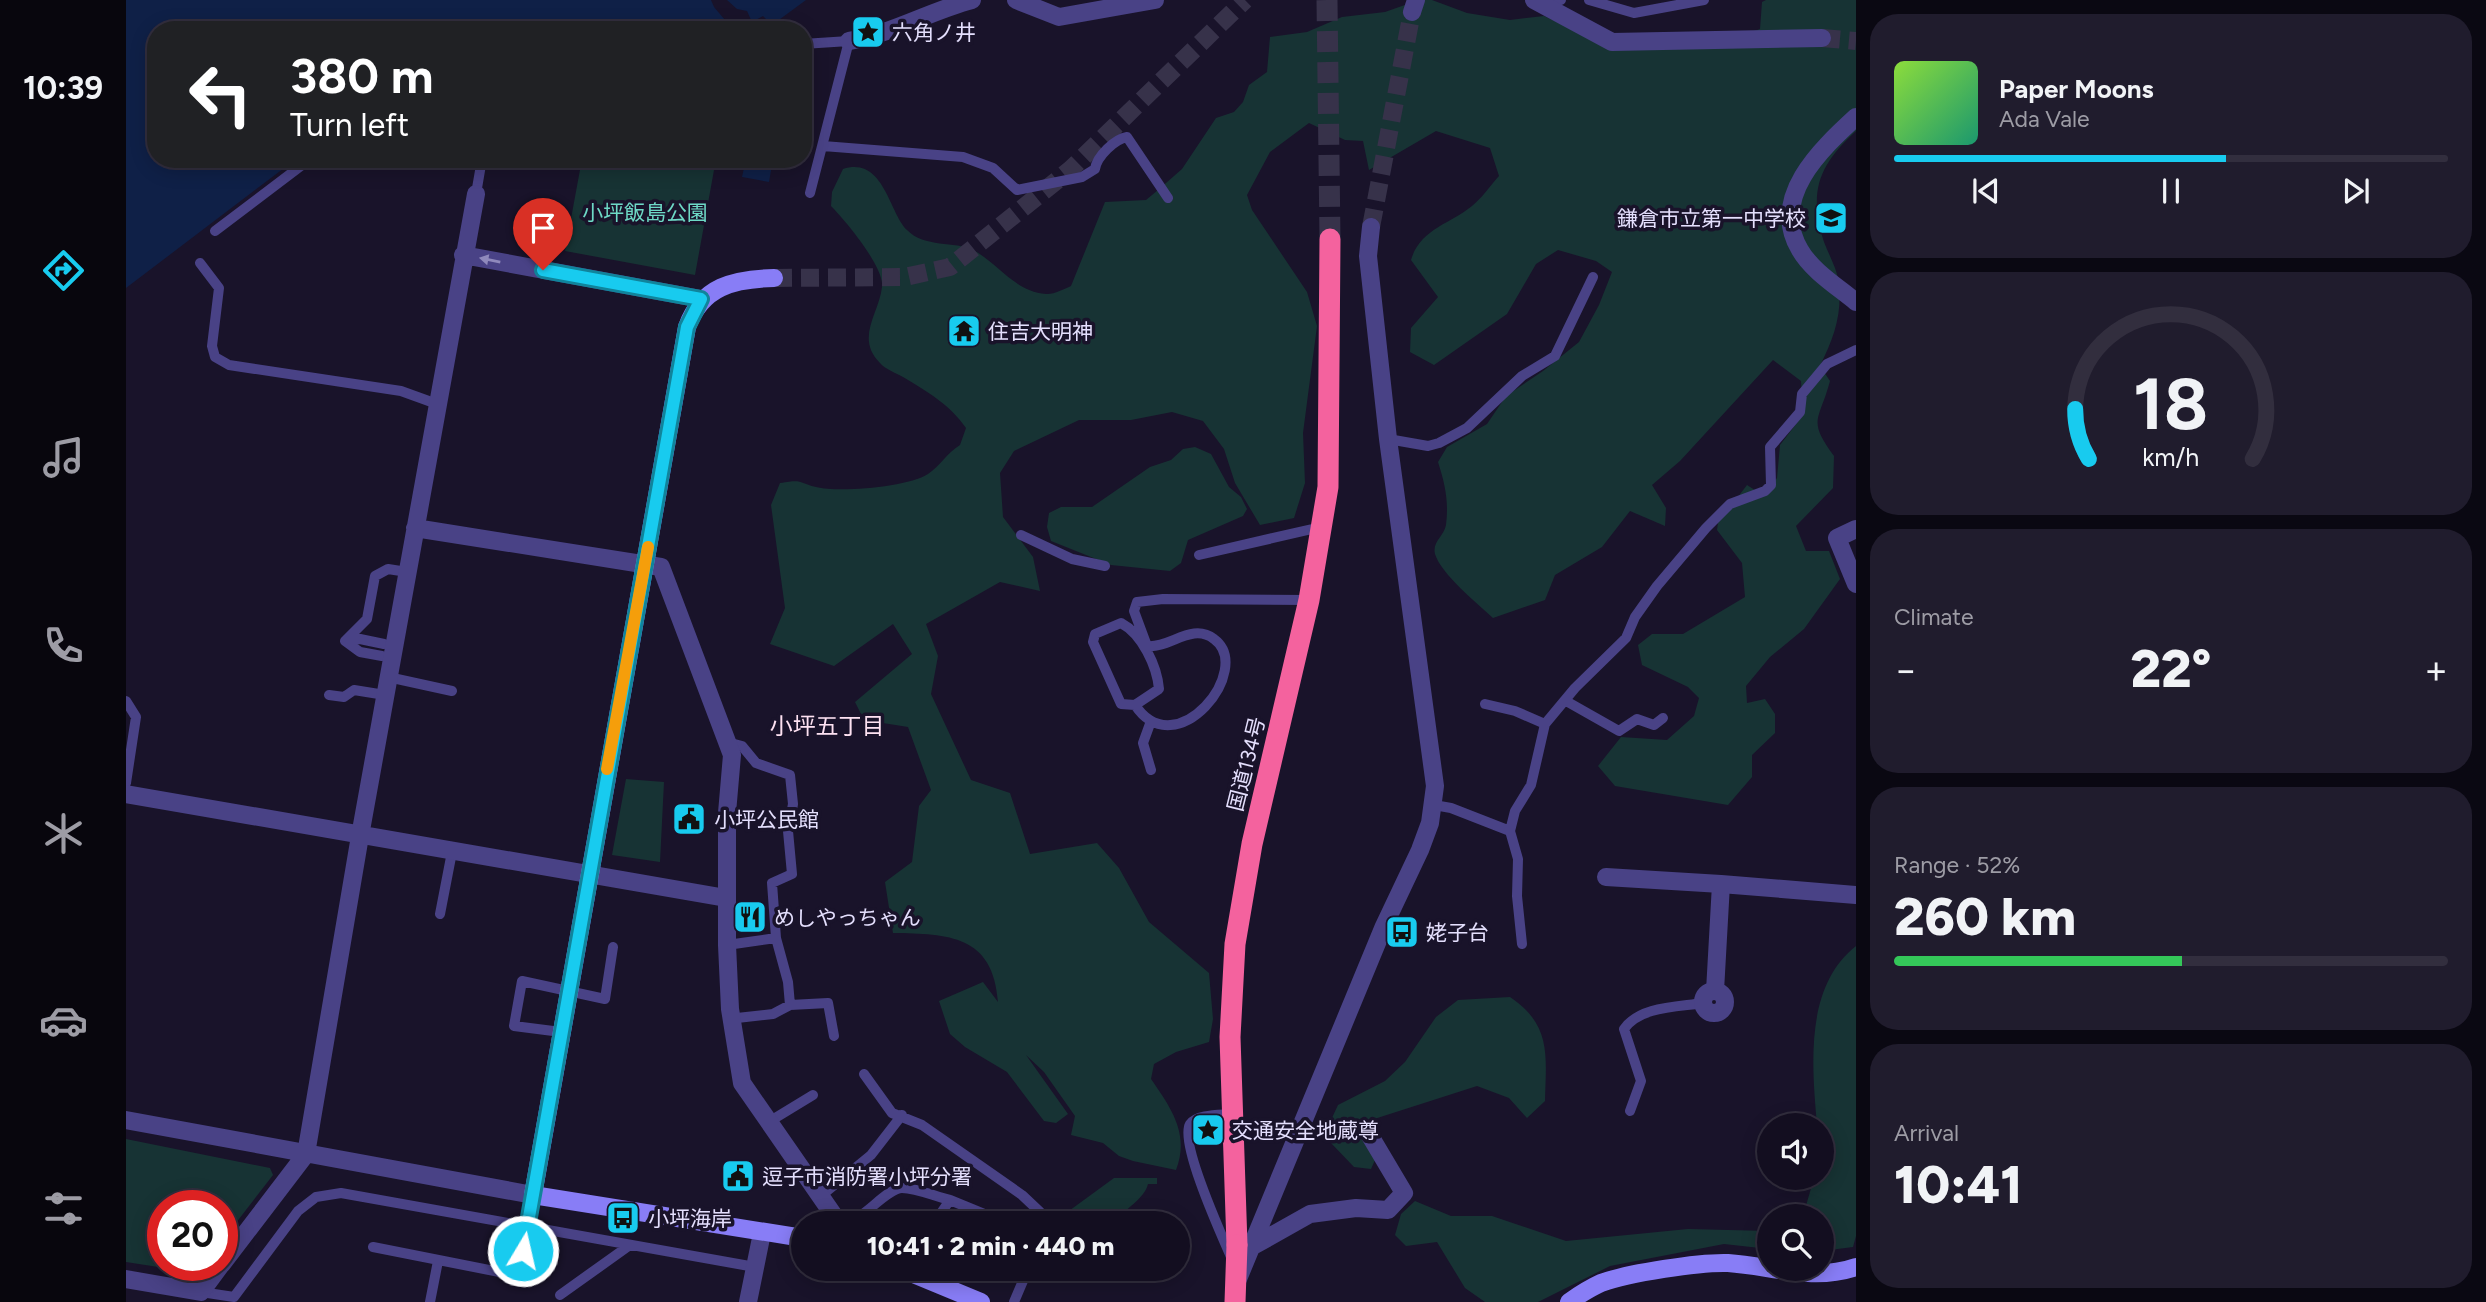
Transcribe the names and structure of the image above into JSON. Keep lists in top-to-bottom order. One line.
{"streets":{"highway":["国道134号"]},"districts":["小坪五丁目"],"parks":["小坪飯島公園"],"places":{"place":["六角ノ井","交通安全地蔵尊"],"school or university":["鎌倉市立第一中学校"],"temple":["住吉大明神"],"public building":["小坪公民館","逗子市消防署小坪分署"],"restaurant":["めしやっちゃん"],"bus stop":["姥子台","小坪海岸"]},"page":{"tabs":"10:39","turn":["380 m","Turn left"],"song":["Paper Moons","Ada Vale"],"tile":["Climate",["Range · 52%","260 km"],["Arrival","10:41"]],"heat":["−","22°","+"],"limit":"20","trip":"10:41 · 2 min · 440 m","gauge":["18","km/h"]}}
